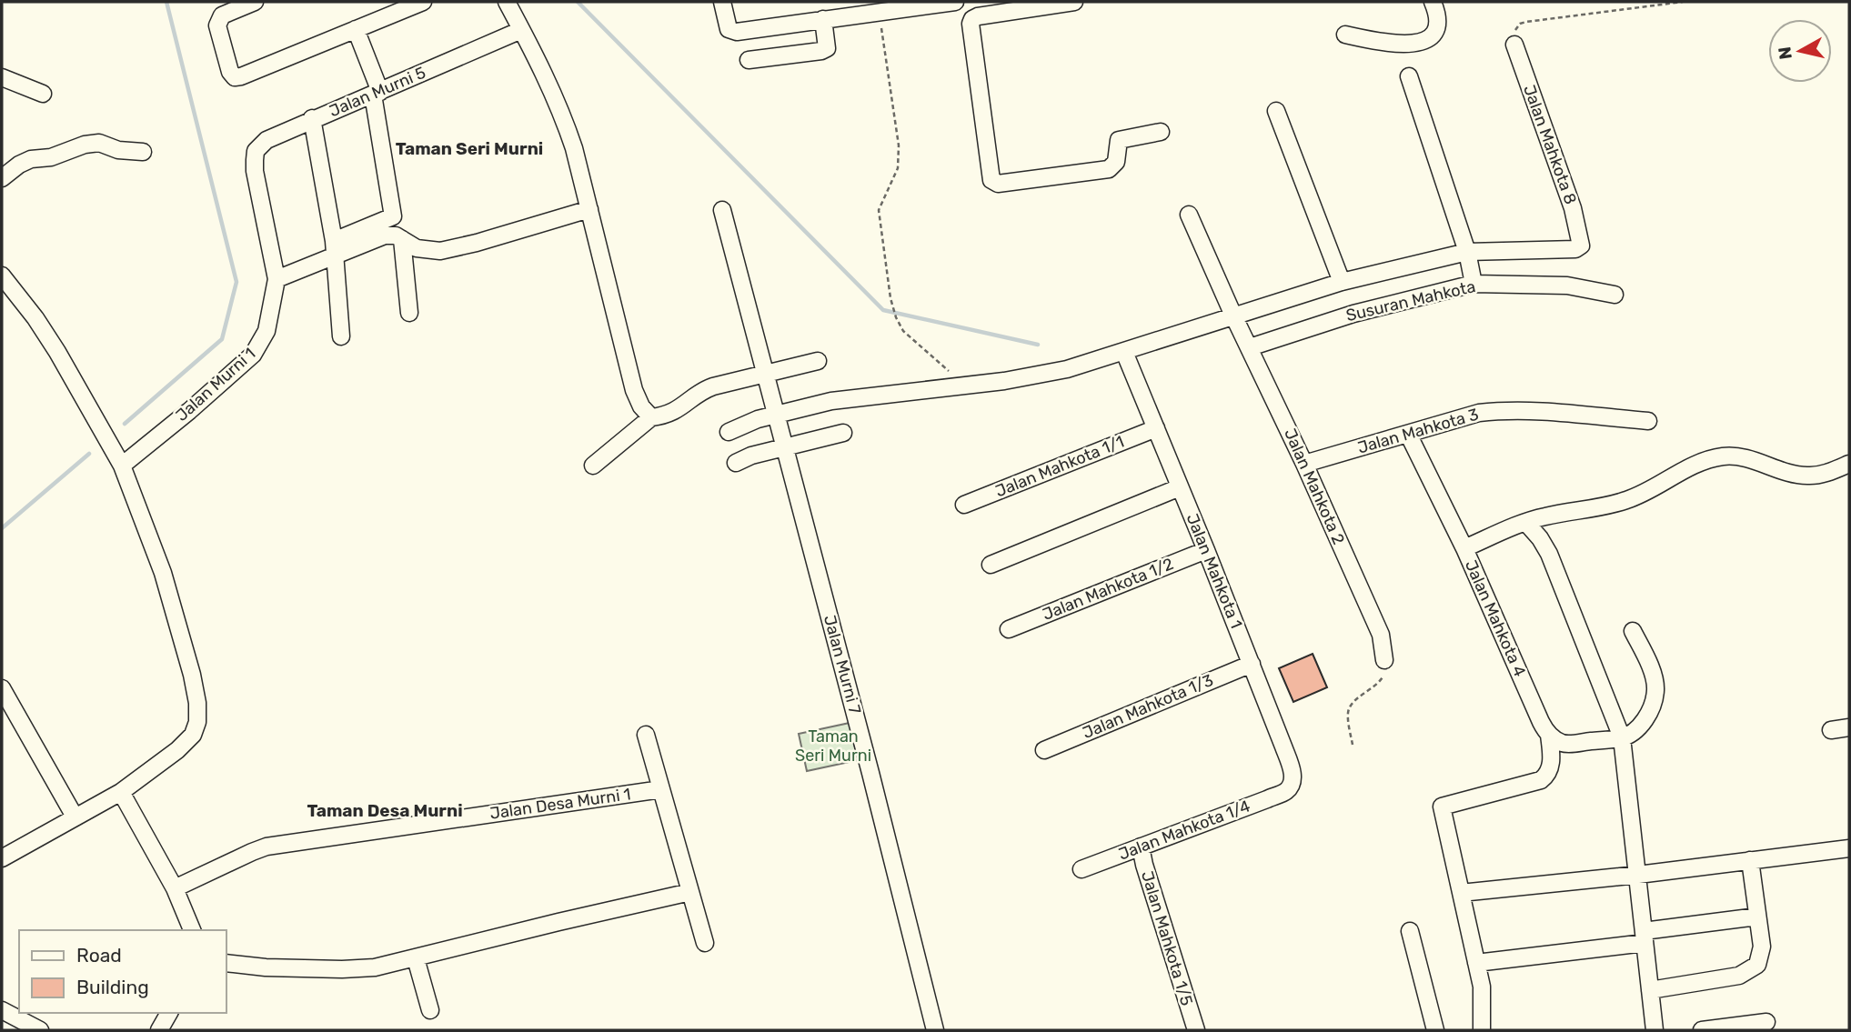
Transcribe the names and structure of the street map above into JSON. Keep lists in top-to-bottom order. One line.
{"streets":{"street":["Jalan Murni 5","Jalan Mahkota 8","Susuran Mahkota","Jalan Murni 1","Jalan Mahkota 3","Jalan Mahkota 1/1","Jalan Mahkota 2","Jalan Mahkota 1","Jalan Mahkota 1/2","Jalan Mahkota 4","Jalan Murni 7","Jalan Mahkota 1/3","Jalan Desa Murni 1","Jalan Mahkota 1/4","Jalan Mahkota 1/5"]},"crossings":[["Jalan Murni 5","Jalan Murni 1"],["Susuran Mahkota","Jalan Mahkota 2"],["Jalan Mahkota 3","Jalan Mahkota 2"],["Jalan Mahkota 3","Jalan Mahkota 4"],["Jalan Mahkota 1/1","Jalan Mahkota 1"],["Jalan Mahkota 1","Jalan Mahkota 1/2"],["Jalan Mahkota 1","Jalan Mahkota 1/3"],["Jalan Mahkota 1","Jalan Mahkota 1/4"],["Jalan Mahkota 1/4","Jalan Mahkota 1/5"]],"districts":["Taman Seri Murni","Taman Desa Murni"],"parks":["Taman Seri Murni"],"legend":["Road","Building"],"north":"left"}
